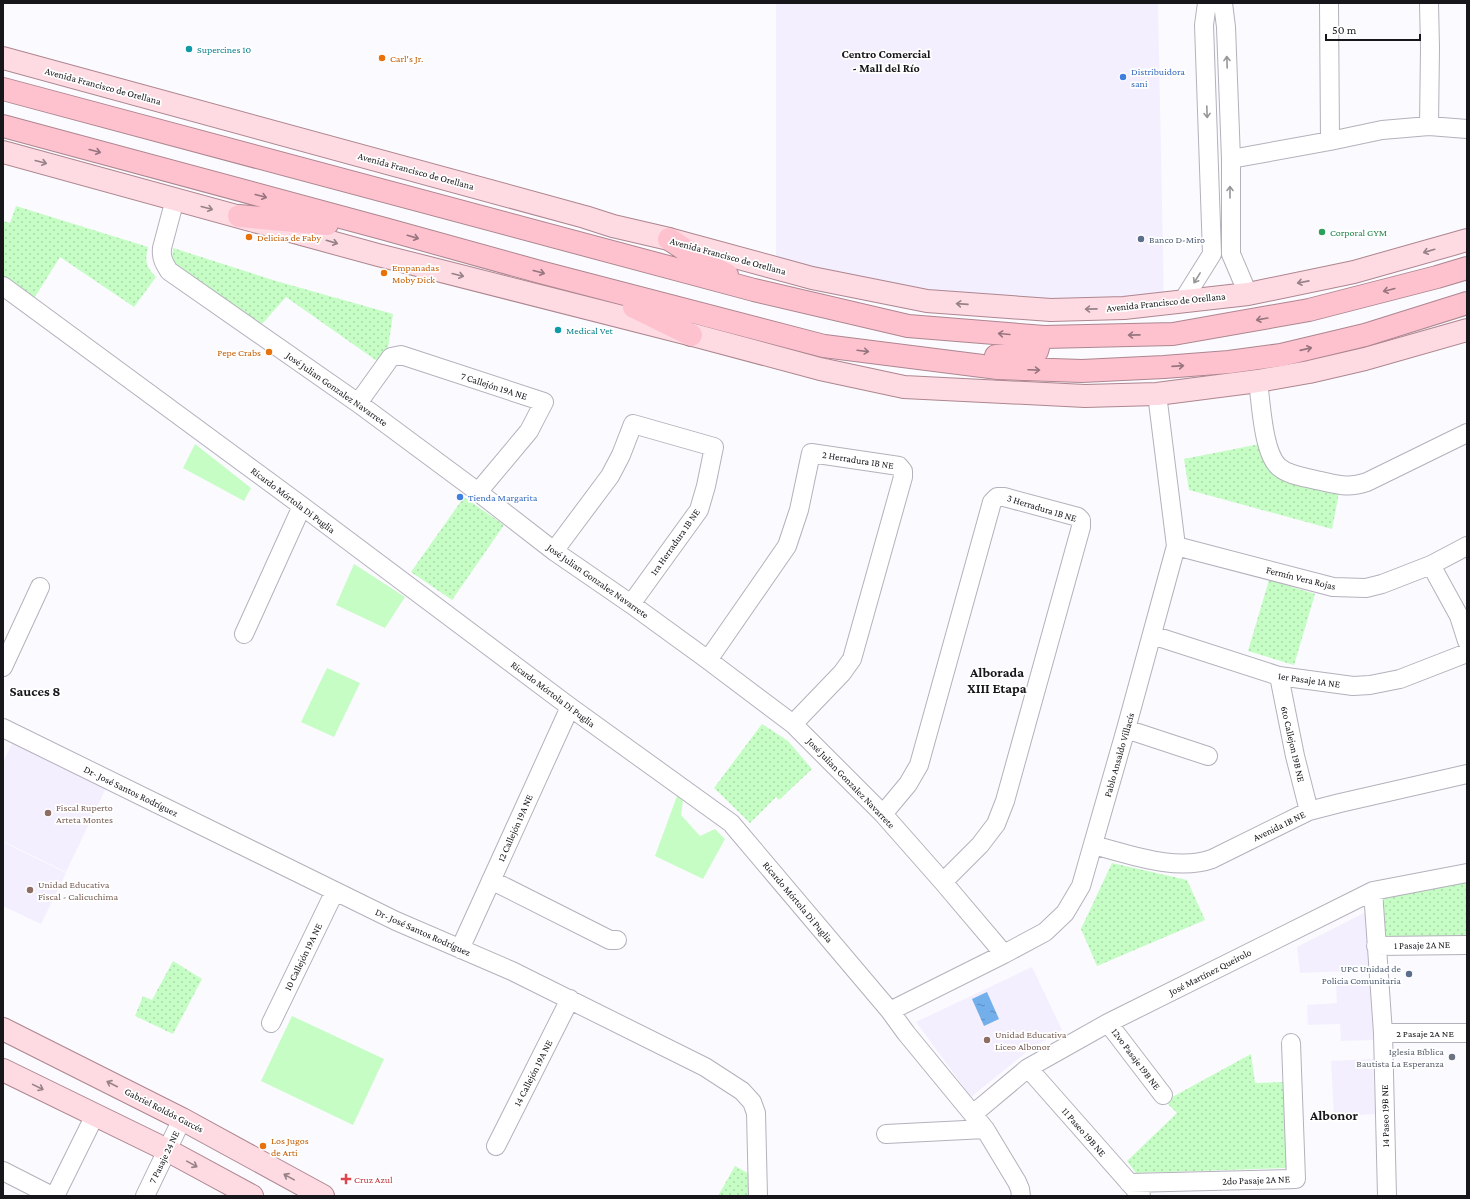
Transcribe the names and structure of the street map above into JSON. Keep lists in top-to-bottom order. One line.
{"streets":{"main road":["Avenida Francisco de Orellana","Gabriel Roldós Garcés"],"street":["7 Callejón 19A NE","José Julian Gonzalez Navarrete","2 Herradura 1B NE","Ricardo Mórtola Di Puglia","3 Herradura 1B NE","1ra Herradura 1B NE","Fermín Vera Rojas","1er Pasaje 1A NE","6to Callejon 19B NE","Pablo Ansaldo Villacís","Dr- José Santos Rodríguez","Avenida 1B NE","12 Callejón 19A NE","1 Pasaje 2A NE","10 Callejón 19A NE","José Martínez Queirolo","2 Pasaje 2A NE","12vo Pasaje 19B NE","14 Callejón 19A NE","14 Paseo 19B NE","11 Paseo 19B NE","7 Pasaje 24 NE","2do Pasaje 2A NE"]},"crossings":[["7 Callejón 19A NE","José Julian Gonzalez Navarrete"],["José Julian Gonzalez Navarrete","2 Herradura 1B NE"],["José Julian Gonzalez Navarrete","3 Herradura 1B NE"],["José Julian Gonzalez Navarrete","1ra Herradura 1B NE"],["José Julian Gonzalez Navarrete","Pablo Ansaldo Villacís"],["Ricardo Mórtola Di Puglia","Pablo Ansaldo Villacís"],["Ricardo Mórtola Di Puglia","12 Callejón 19A NE"],["Ricardo Mórtola Di Puglia","José Martínez Queirolo"],["Fermín Vera Rojas","Pablo Ansaldo Villacís"],["1er Pasaje 1A NE","6to Callejon 19B NE"],["1er Pasaje 1A NE","Pablo Ansaldo Villacís"],["6to Callejon 19B NE","Avenida 1B NE"],["Pablo Ansaldo Villacís","Avenida 1B NE"],["Dr- José Santos Rodríguez","12 Callejón 19A NE"],["Dr- José Santos Rodríguez","10 Callejón 19A NE"],["Dr- José Santos Rodríguez","14 Callejón 19A NE"],["1 Pasaje 2A NE","14 Paseo 19B NE"],["José Martínez Queirolo","12vo Pasaje 19B NE"],["José Martínez Queirolo","14 Paseo 19B NE"],["José Martínez Queirolo","11 Paseo 19B NE"],["2 Pasaje 2A NE","14 Paseo 19B NE"],["Gabriel Roldós Garcés","7 Pasaje 24 NE"],["11 Paseo 19B NE","2do Pasaje 2A NE"]],"districts":["Centro Comercial - Mall del Río","Alborada XIII Etapa","Sauces 8","Albonor"],"places":{"other":["Supercines 10","Carl's Jr.","Distribuidora sani","Corporal GYM","Delicias de Faby","Banco D-Miro","Empanadas Moby Dick","Medical Vet","Pepe Crabs","Tienda Margarita","Fiscal Ruperto Arteta Montes","Unidad Educativa Fiscal - Calicuchima","UPC Unidad de Policia Comunitaria","Unidad Educativa Liceo Albonor","Iglesia Bíblica Bautista La Esperanza","Los Jugos de Arti"],"health":["Cruz Azul"]},"scale_bar":"50 m"}
